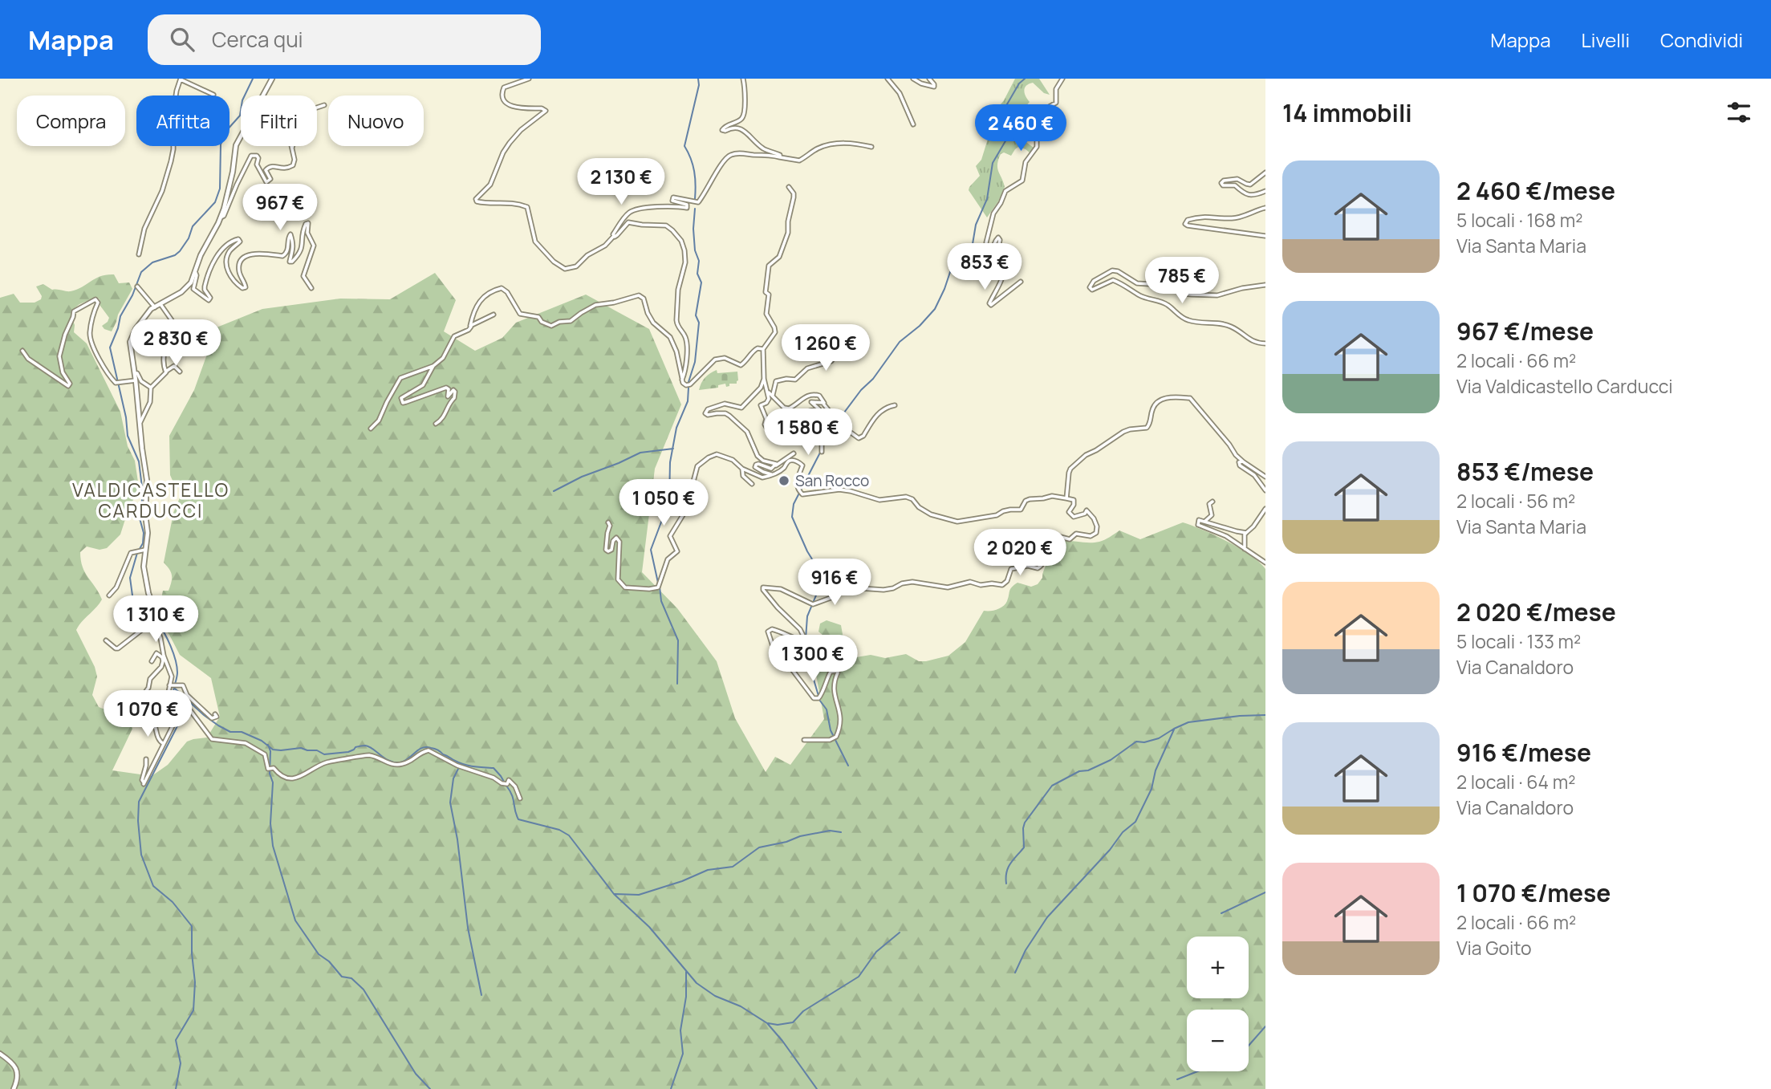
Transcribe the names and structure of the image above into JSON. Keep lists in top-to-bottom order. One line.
{"districts":["VALDICASTELLO CARDUCCI"],"places":["San Rocco"],"page":{"header":"Mappa","search":"Cerca qui","nav":["Mappa","Livelli","Condividi"],"heading":"14 immobili","chip":["Compra","Affitta","Filtri","Nuovo"],"price":["2 460 €","2 130 €","967 €","853 €","785 €","2 830 €","1 260 €","1 580 €","1 050 €","2 020 €","916 €","1 310 €","1 300 €","1 070 €"],"list":[{"name":"2 460 €/mese","note":"5 locali · 168 m² · Via Santa Maria"},{"name":"967 €/mese","note":"2 locali · 66 m² · Via Valdicastello Carducci"},{"name":"853 €/mese","note":"2 locali · 56 m² · Via Santa Maria"},{"name":"2 020 €/mese","note":"5 locali · 133 m² · Via Canaldoro"},{"name":"916 €/mese","note":"2 locali · 64 m² · Via Canaldoro"},{"name":"1 070 €/mese","note":"2 locali · 66 m² · Via Goito"}],"map_buttons":["+","−"]}}
